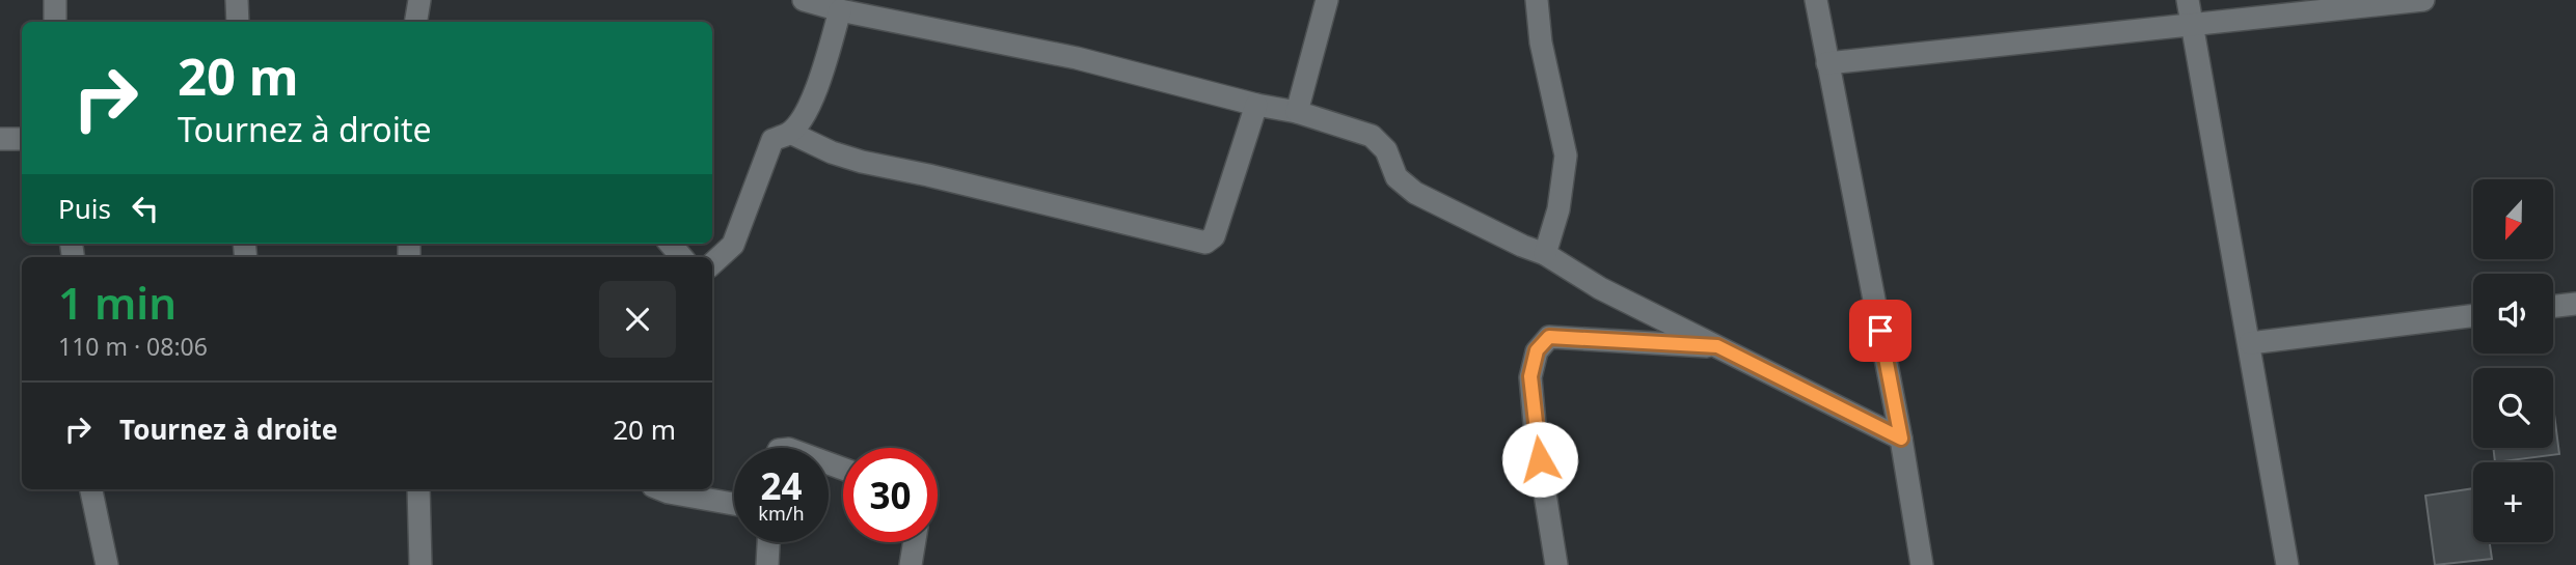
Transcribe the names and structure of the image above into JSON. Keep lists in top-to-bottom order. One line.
{"north":"bottom","page":{"turn":["20 m","Tournez à droite"],"then":"Puis","map_buttons":"+","heading":["1 min","110 m · 08:06"],"list":[{"name":"Tournez à droite","value":"20 m"}],"speed":"24 km/h","limit":"30"}}
